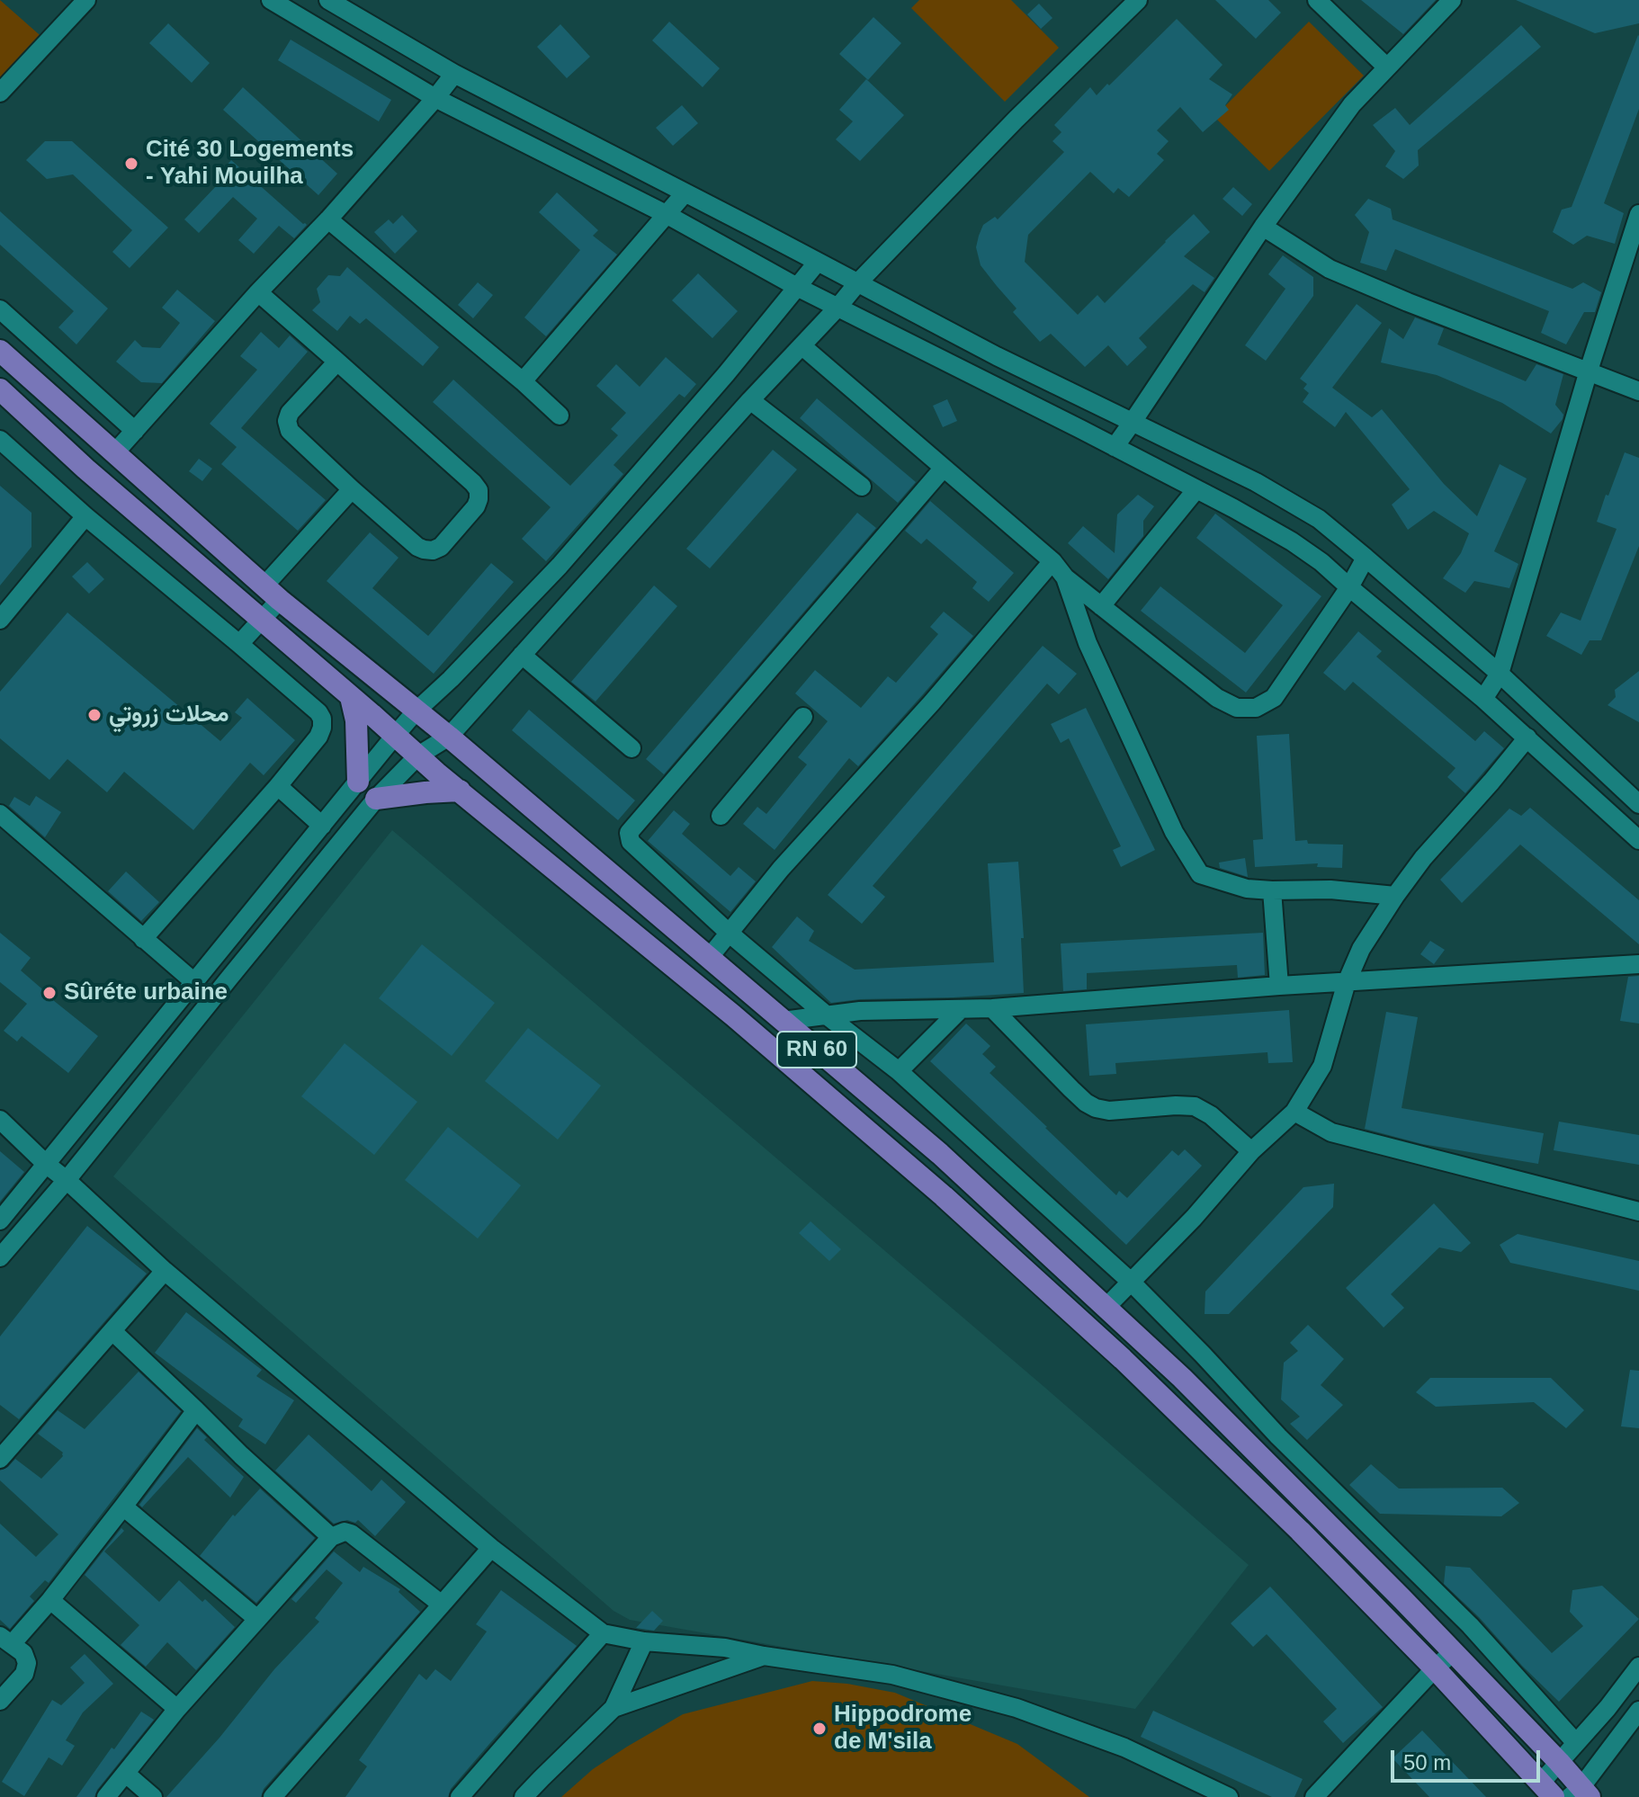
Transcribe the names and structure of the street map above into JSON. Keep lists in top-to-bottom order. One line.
{"streets":{"main road":["RN 60"]},"places":["Cité 30 Logements - Yahi Mouilha","محلات زروتي","Sûréte urbaine","Hippodrome de M'sila"],"scale_bar":"50 m"}
